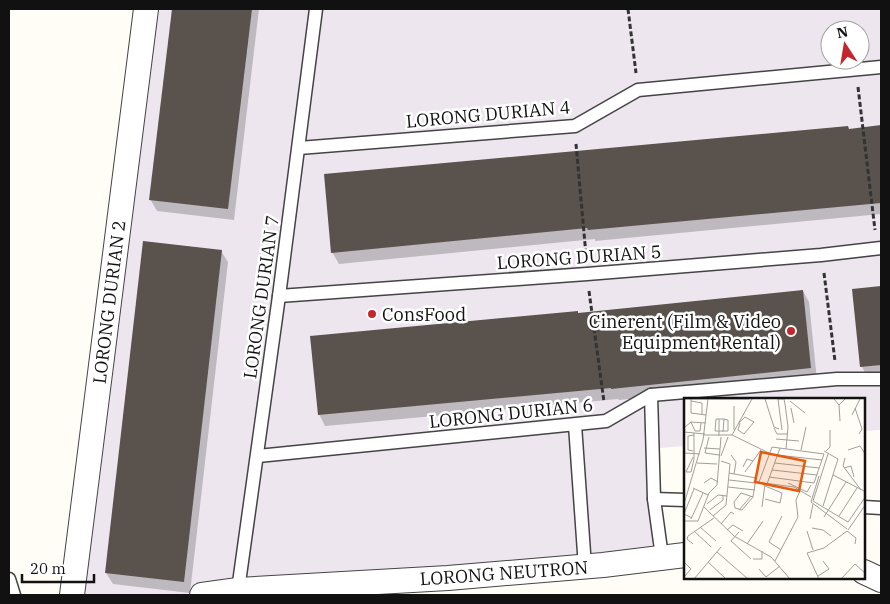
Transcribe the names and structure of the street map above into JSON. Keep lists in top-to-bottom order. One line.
{"streets":{"street":["LORONG DURIAN 2","LORONG NEUTRON"],"lane":["LORONG DURIAN 4","LORONG DURIAN 5","LORONG DURIAN 7","LORONG DURIAN 6"]},"crossings":[["LORONG DURIAN 4","LORONG DURIAN 7"],["LORONG DURIAN 5","LORONG DURIAN 7"],["LORONG DURIAN 7","LORONG DURIAN 6"],["LORONG DURIAN 7","LORONG NEUTRON"]],"places":["ConsFood","Cinerent (Film & Video Equipment Rental)"],"scale_bar":"20 m","north":"top"}
